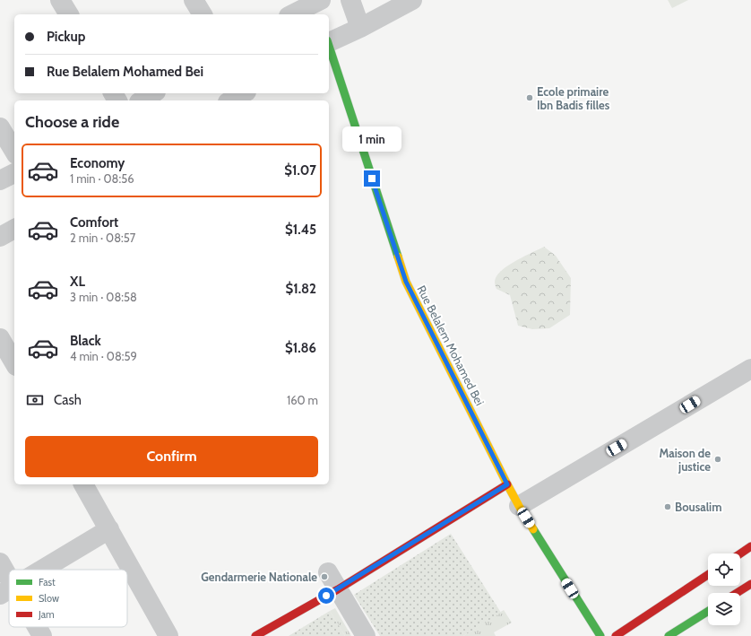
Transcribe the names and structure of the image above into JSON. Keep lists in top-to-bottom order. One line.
{"streets":{"street":["Rue Belalem Mohamed Bei"]},"places":["Ecole primaire Ibn Badis filles","Maison de justice","Bousalim","Gendarmerie Nationale"],"legend":["Fast","Slow","Jam"],"page":{"banner":["Pickup","Rue Belalem Mohamed Bei"],"heading":"Choose a ride","bubble":"1 min","list":[{"name":"Economy","note":"1 min · 08:56","value":"$1.07"},{"name":"Comfort","note":"2 min · 08:57","value":"$1.45"},{"name":"XL","note":"3 min · 08:58","value":"$1.82"},{"name":"Black","note":"4 min · 08:59","value":"$1.86"}],"pay":["Cash","160 m"],"buttons":"Confirm"}}
